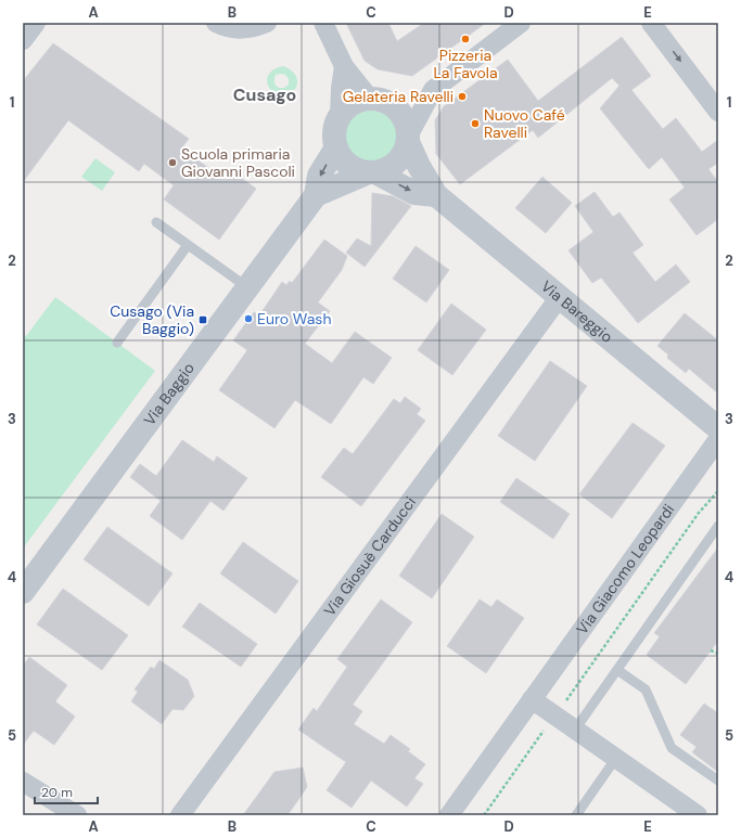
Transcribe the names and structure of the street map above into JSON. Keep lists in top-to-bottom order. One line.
{"streets":{"street":["Via Bareggio","Via Baggio","Via Giosuè Carducci","Via Giacomo Leopardi"]},"crossings":[["Via Bareggio","Via Baggio"],["Via Bareggio","Via Giosuè Carducci"]],"districts":["Cusago"],"places":{"other":["Pizzeria La Favola","Gelateria Ravelli","Nuovo Café Ravelli","Scuola primaria Giovanni Pascoli","Euro Wash"],"transit":["Cusago (Via Baggio)"]},"scale_bar":"20 m","grid":{"columns":["A","B","C","D","E"],"rows":["1","2","3","4","5"]}}
